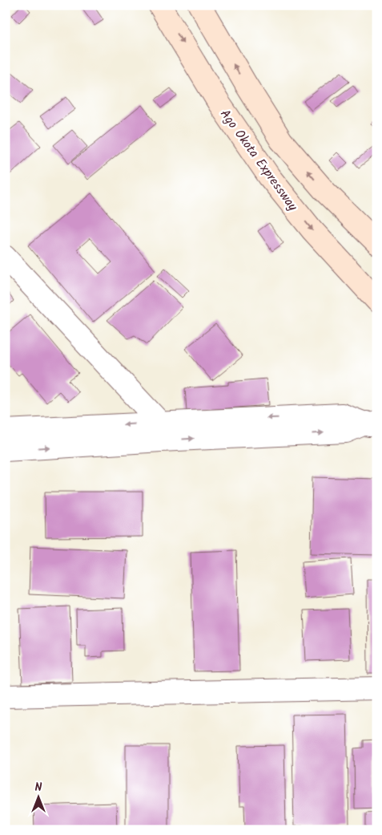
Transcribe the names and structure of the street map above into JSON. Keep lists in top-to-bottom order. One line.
{"streets":{"main road":["Ago Okota Expressway"]},"north":"top"}
